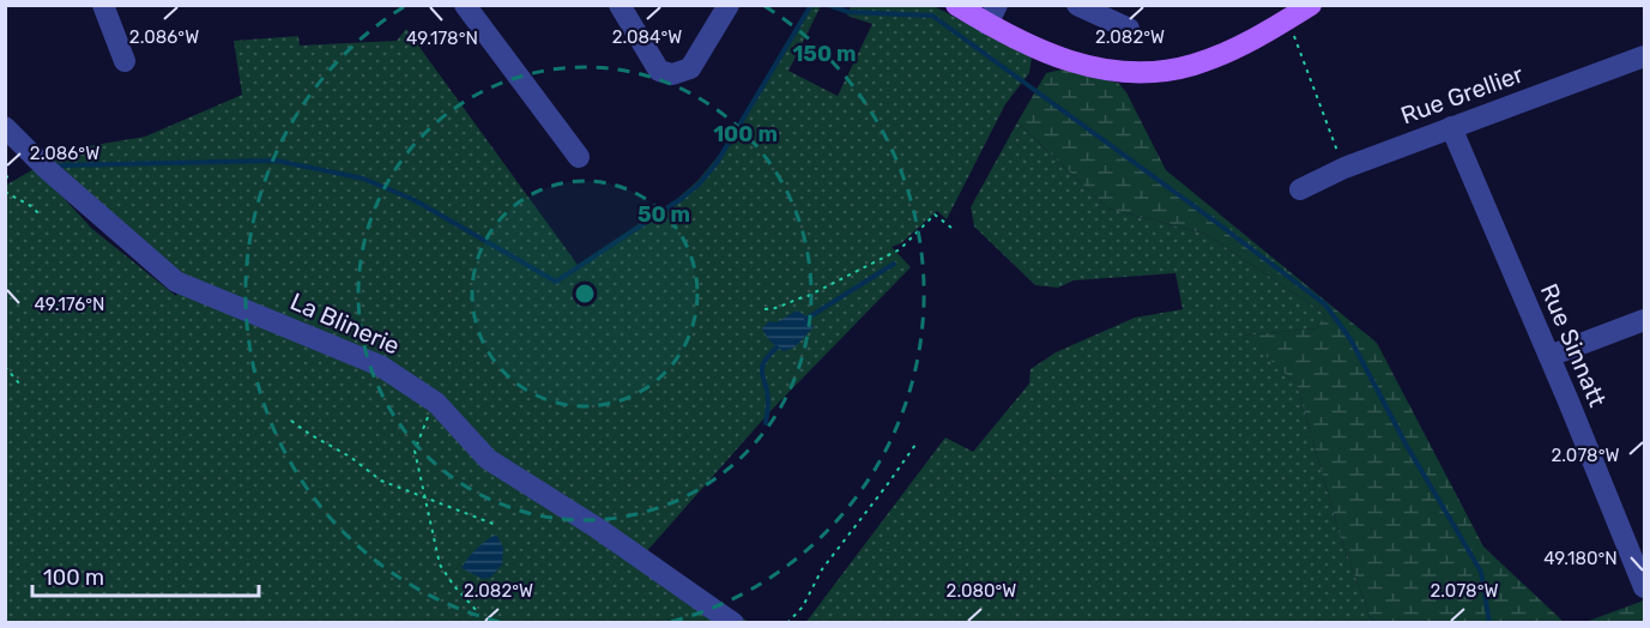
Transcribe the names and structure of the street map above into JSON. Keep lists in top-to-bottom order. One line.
{"streets":{"street":["Rue Grellier","La Blinerie","Rue Sinnatt"]},"crossings":[["Rue Grellier","Rue Sinnatt"]],"scale_bar":"100 m","coordinates":["2.086°W","2.084°W","2.082°W","49.178°N","49.176°N","2.078°W","49.180°N","2.080°W"],"rings":["150 m","100 m","50 m"]}
